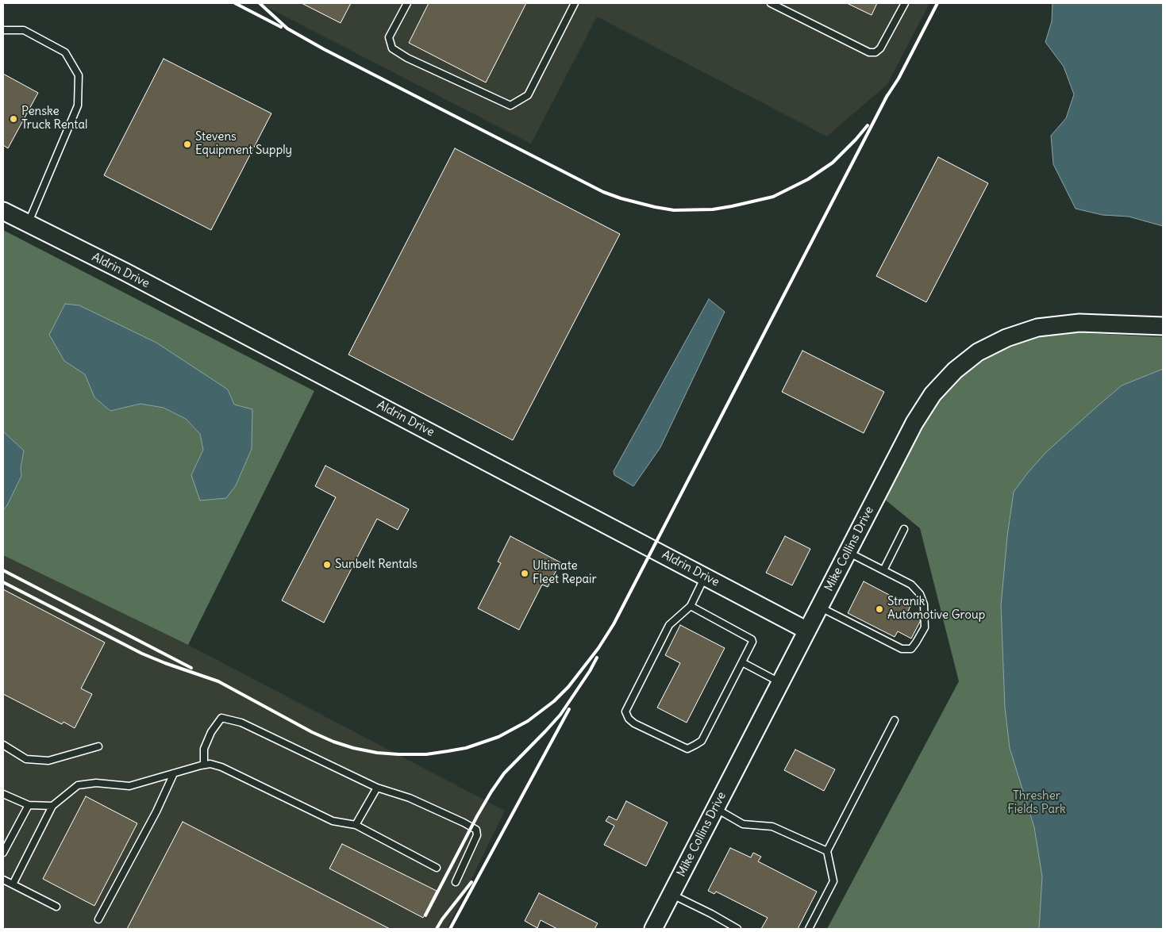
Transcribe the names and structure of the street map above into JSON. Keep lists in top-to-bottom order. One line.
{"streets":{"street":["Aldrin Drive","Mike Collins Drive"]},"crossings":[["Aldrin Drive","Mike Collins Drive"]],"parks":["Thresher Fields Park"],"places":["Penske Truck Rental","Stevens Equipment Supply","Sunbelt Rentals","Ultimate Fleet Repair","Stranik Automotive Group"]}
